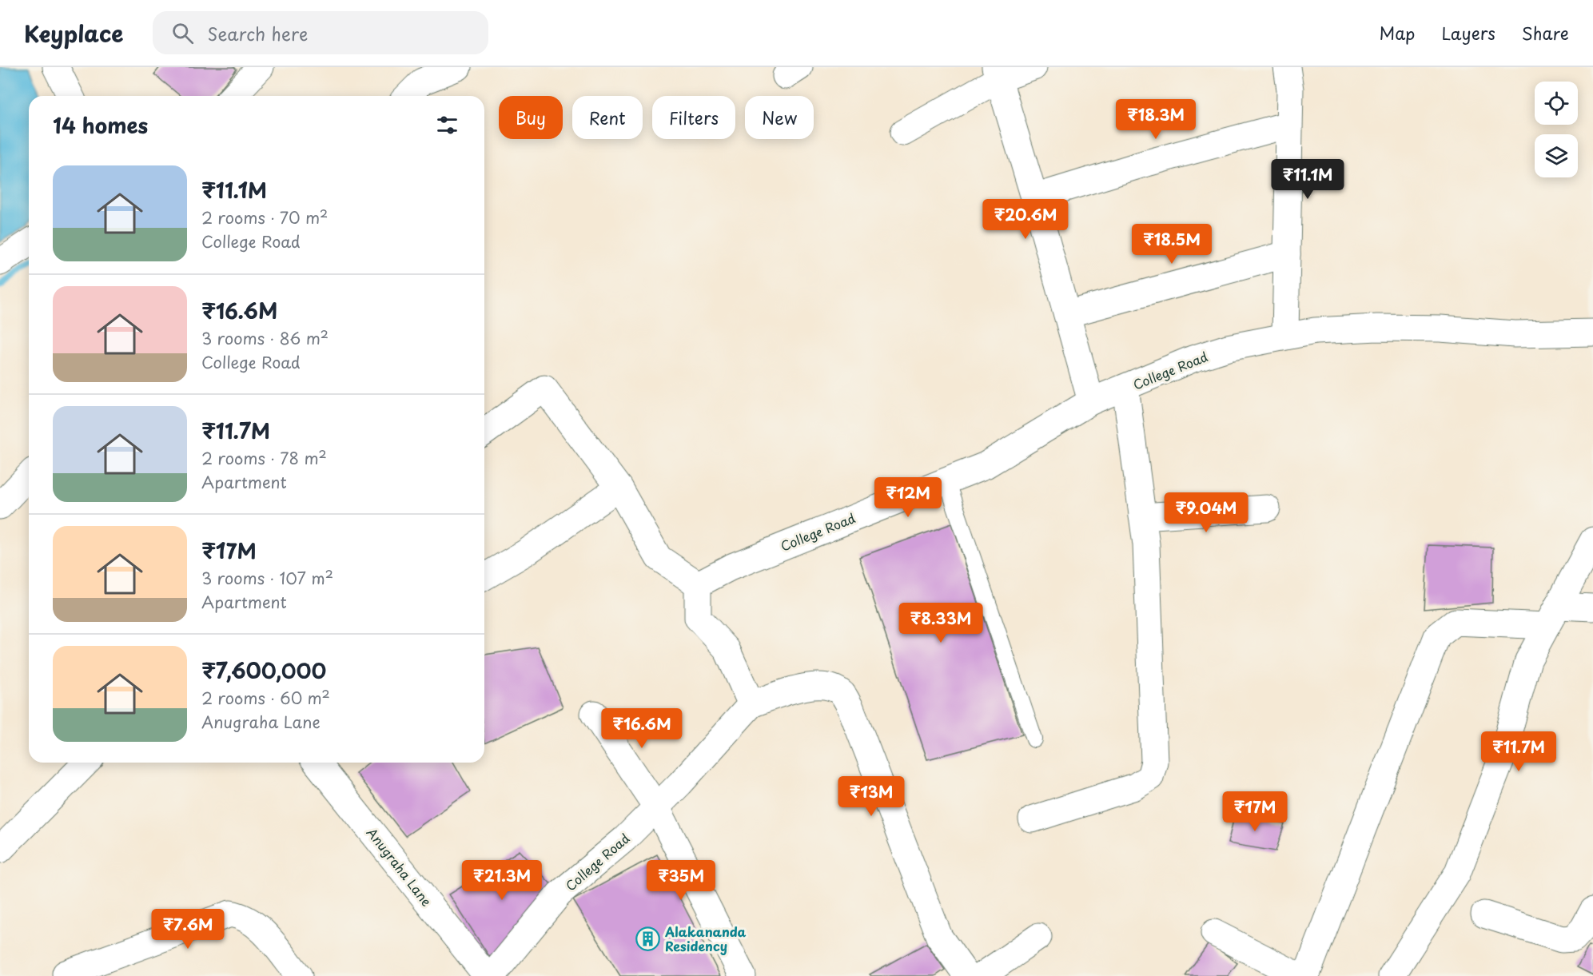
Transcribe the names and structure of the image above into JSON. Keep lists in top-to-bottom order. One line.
{"streets":{"street":["College Road","Anugraha Lane"]},"places":{"building":["Alakananda Residency"]},"page":{"header":"Keyplace","search":"Search here","nav":["Map","Layers","Share"],"chip":["Buy","Rent","Filters","New"],"heading":"14 homes","price":["₹18.3M","₹11.1M","₹20.6M","₹18.5M","₹12M","₹9.04M","₹8.33M","₹16.6M","₹11.7M","₹13M","₹17M","₹21.3M","₹35M","₹7.6M"],"list":[{"name":"₹11.1M","note":"2 rooms · 70 m² · College Road"},{"name":"₹16.6M","note":"3 rooms · 86 m² · College Road"},{"name":"₹11.7M","note":"2 rooms · 78 m² · Apartment"},{"name":"₹17M","note":"3 rooms · 107 m² · Apartment"},{"name":"₹7,600,000","note":"2 rooms · 60 m² · Anugraha Lane"}]}}
